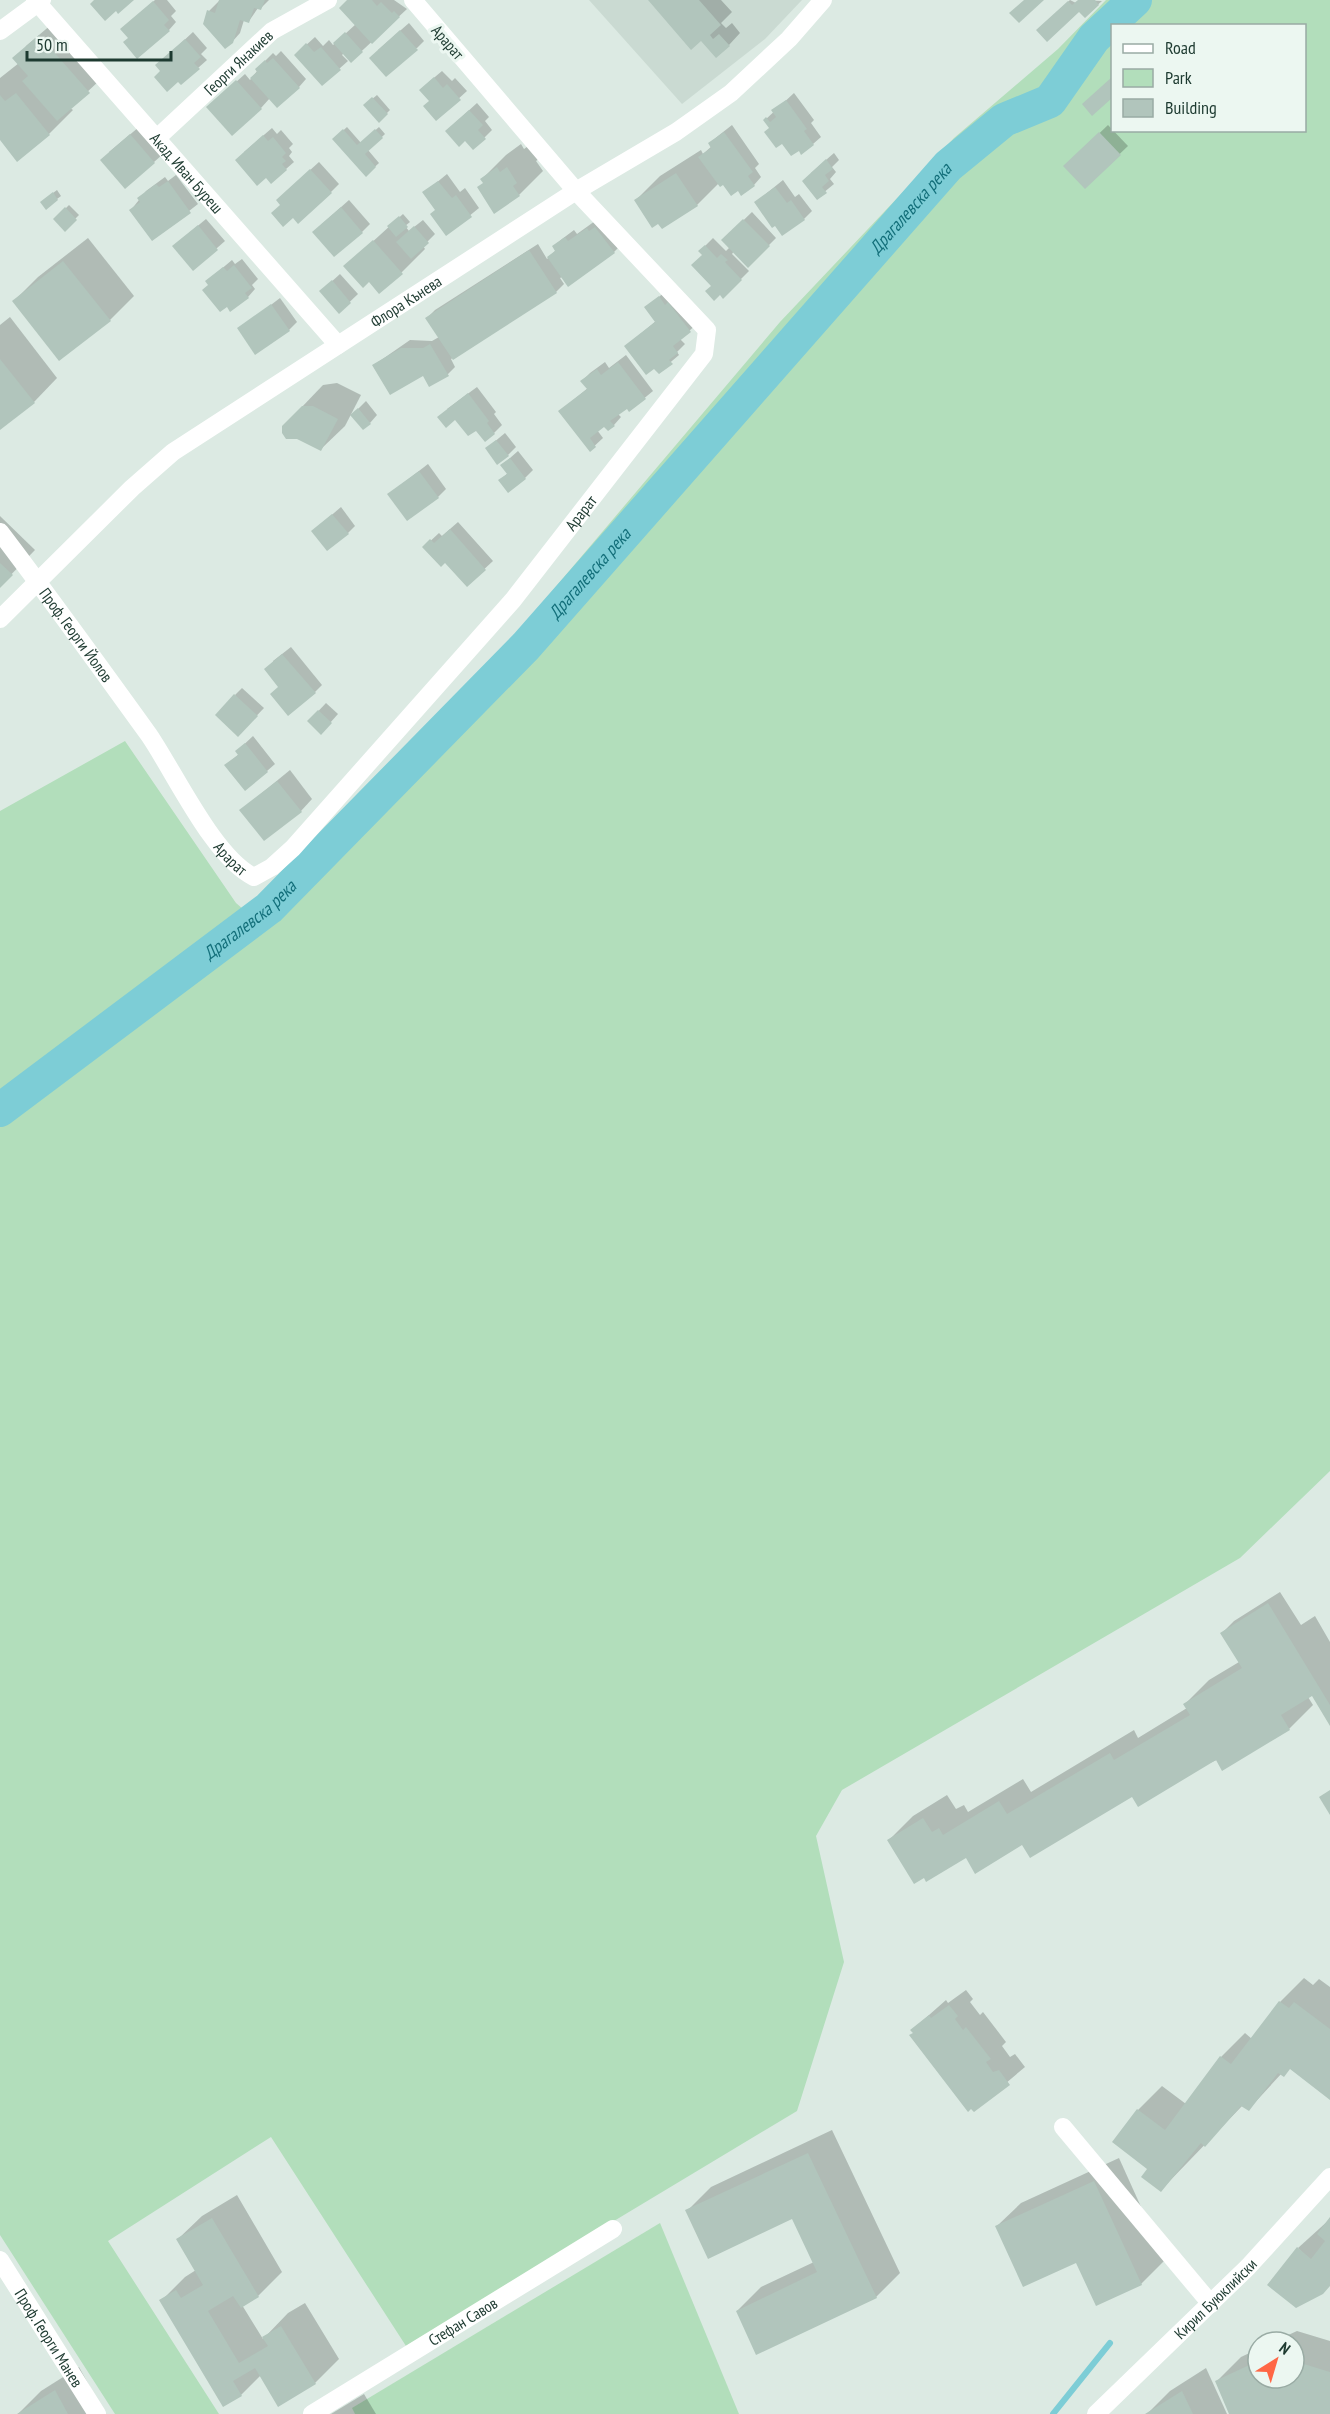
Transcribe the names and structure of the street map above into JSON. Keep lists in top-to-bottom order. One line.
{"streets":{"street":["Арарат","Георги Янакиев","Акад. Иван Буреш","Флора Кънева","Проф. Георги Йолов","Кирил Буюклийски","Стефан Савов","Проф. Георги Манев"]},"crossings":[["Арарат","Флора Кънева"],["Арарат","Проф. Георги Йолов"],["Георги Янакиев","Акад. Иван Буреш"],["Акад. Иван Буреш","Флора Кънева"],["Флора Кънева","Проф. Георги Йолов"]],"water":["Драгалевска река"],"legend":["Road","Park","Building"],"scale_bar":"50 m","north":"top right"}
